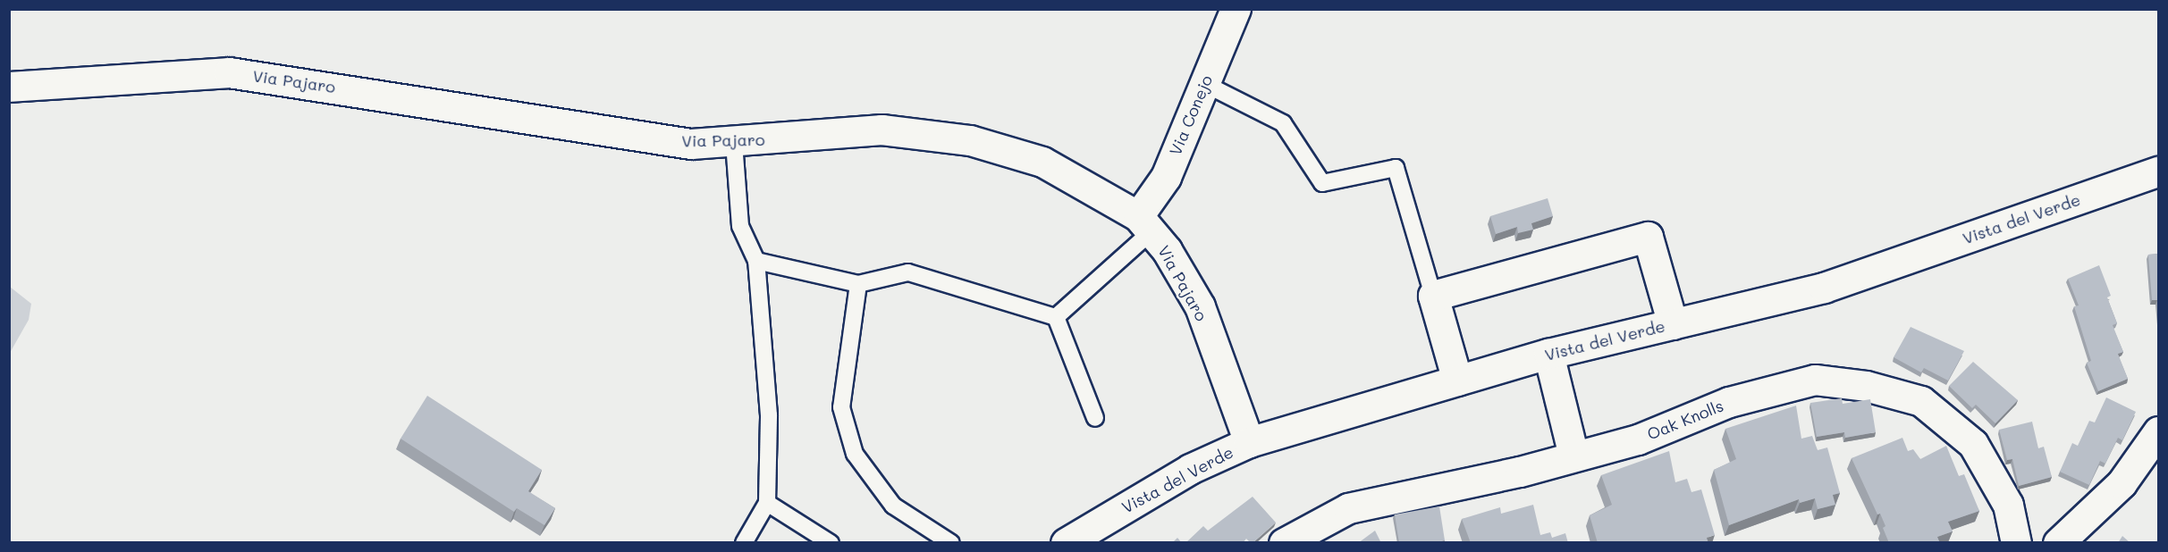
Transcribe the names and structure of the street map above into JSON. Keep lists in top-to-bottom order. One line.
{"streets":{"street":["Via Pajaro","Via Conejo","Vista del Verde","Oak Knolls"]},"crossings":[["Via Pajaro","Via Conejo"],["Via Pajaro","Vista del Verde"]]}
